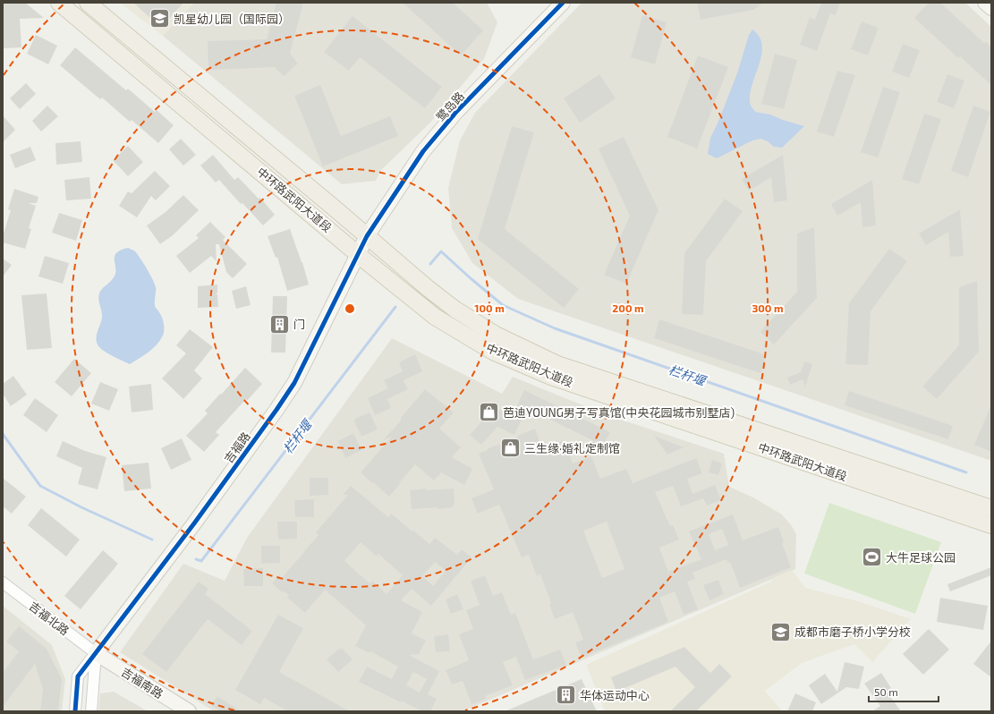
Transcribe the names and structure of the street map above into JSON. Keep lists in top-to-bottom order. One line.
{"streets":{"main road":["中环路武阳大道段"],"street":["鹭岛路","吉福路","吉福北路","吉福南路"]},"crossings":[["鹭岛路","中环路武阳大道段"],["鹭岛路","吉福路"],["中环路武阳大道段","吉福路"],["吉福路","吉福北路"],["吉福路","吉福南路"],["吉福北路","吉福南路"]],"water":["栏杆堰"],"places":{"school or university":["凯星幼儿园（国际园）","成都市磨子桥小学分校"],"building":["门","华体运动中心"],"shop":["芭迪YOUNG男子写真馆(中央花园城市别墅店)","三生缘·婚礼定制馆"],"sports":["大牛足球公园"]},"scale_bar":"50 m","rings":["100 m","200 m","300 m"]}
